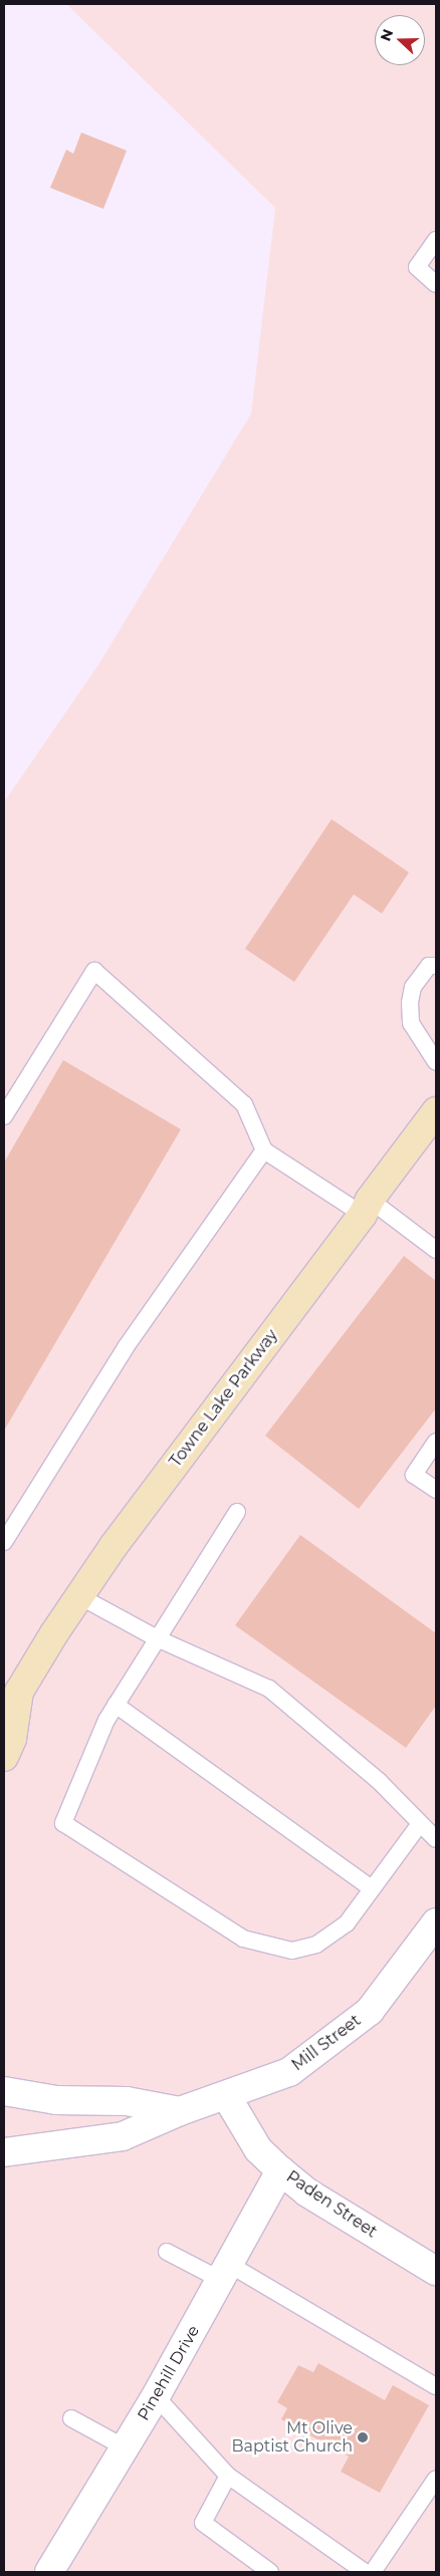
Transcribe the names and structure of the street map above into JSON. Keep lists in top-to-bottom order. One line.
{"streets":{"main road":["Towne Lake Parkway"],"street":["Mill Street","Paden Street","Pinehill Drive"]},"crossings":[["Mill Street","Paden Street"],["Paden Street","Pinehill Drive"]],"places":["Mt Olive Baptist Church"],"north":"left"}
